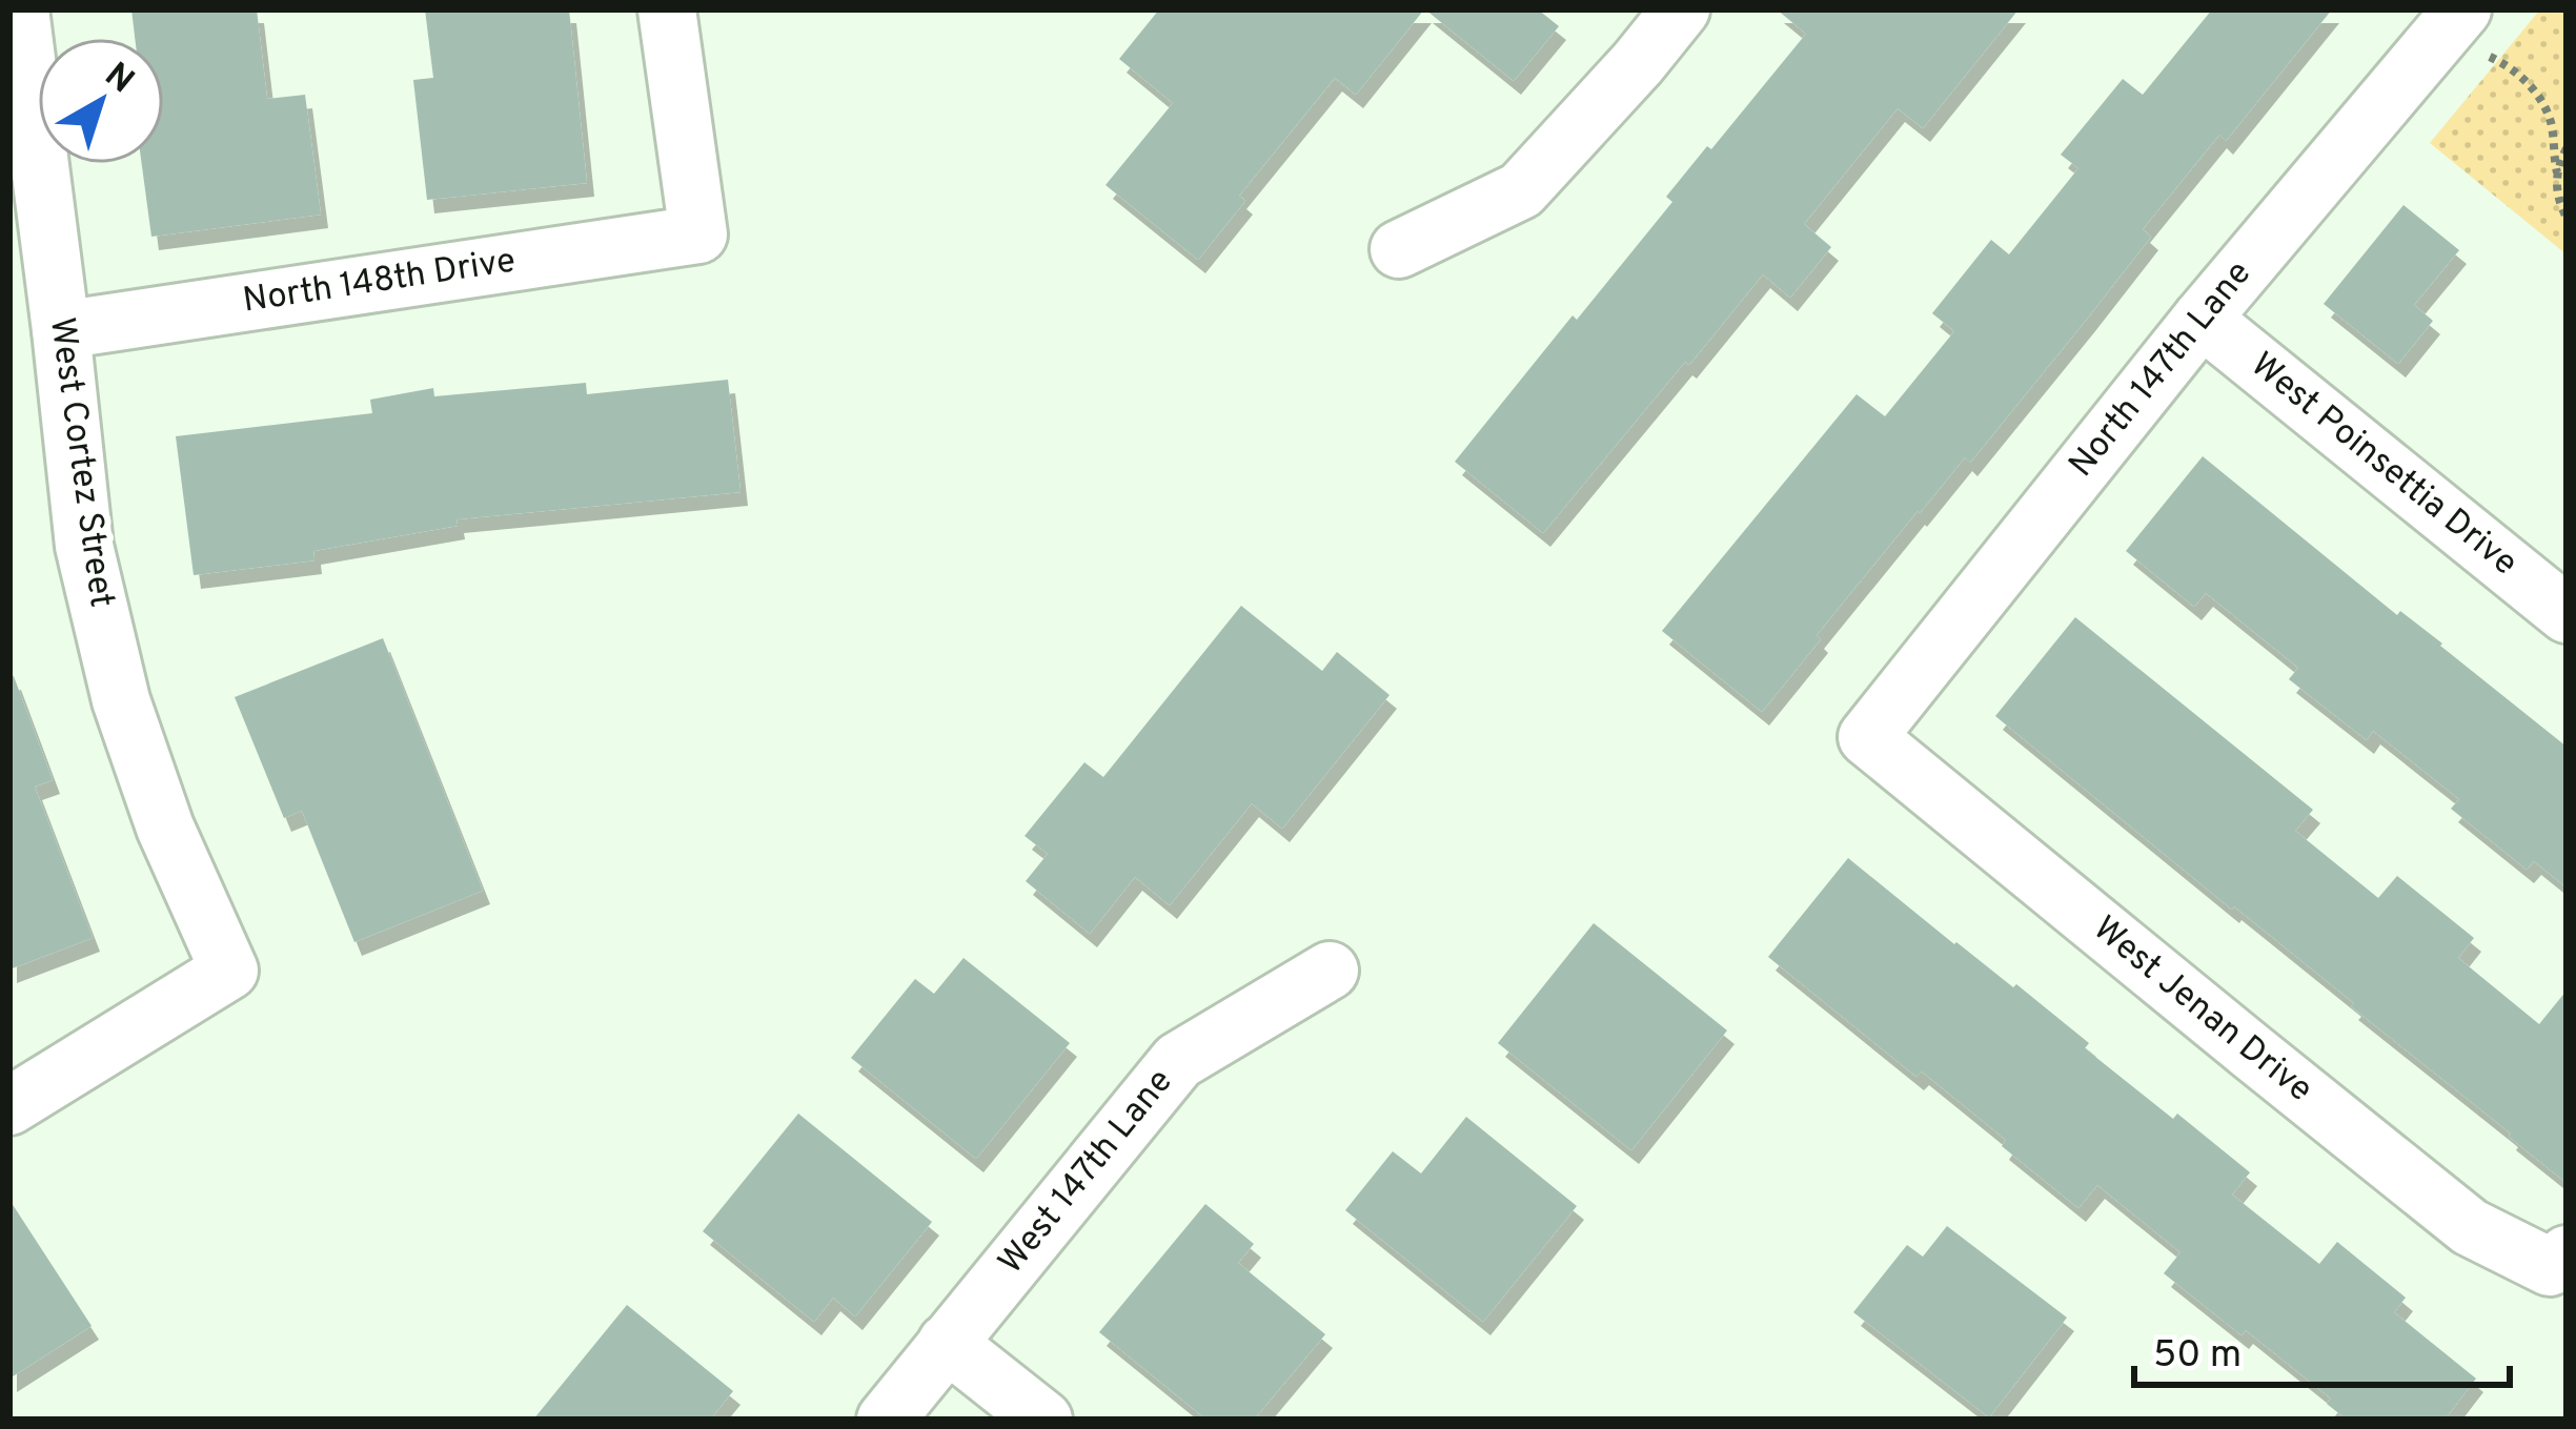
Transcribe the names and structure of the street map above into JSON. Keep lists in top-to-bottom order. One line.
{"streets":{"street":["North 148th Drive","North 147th Lane","West Cortez Street","West Poinsettia Drive","West Jenan Drive","West 147th Lane"]},"crossings":[["North 148th Drive","West Cortez Street"],["North 147th Lane","West Poinsettia Drive"],["North 147th Lane","West Jenan Drive"]],"scale_bar":"50 m","north":"top right"}
